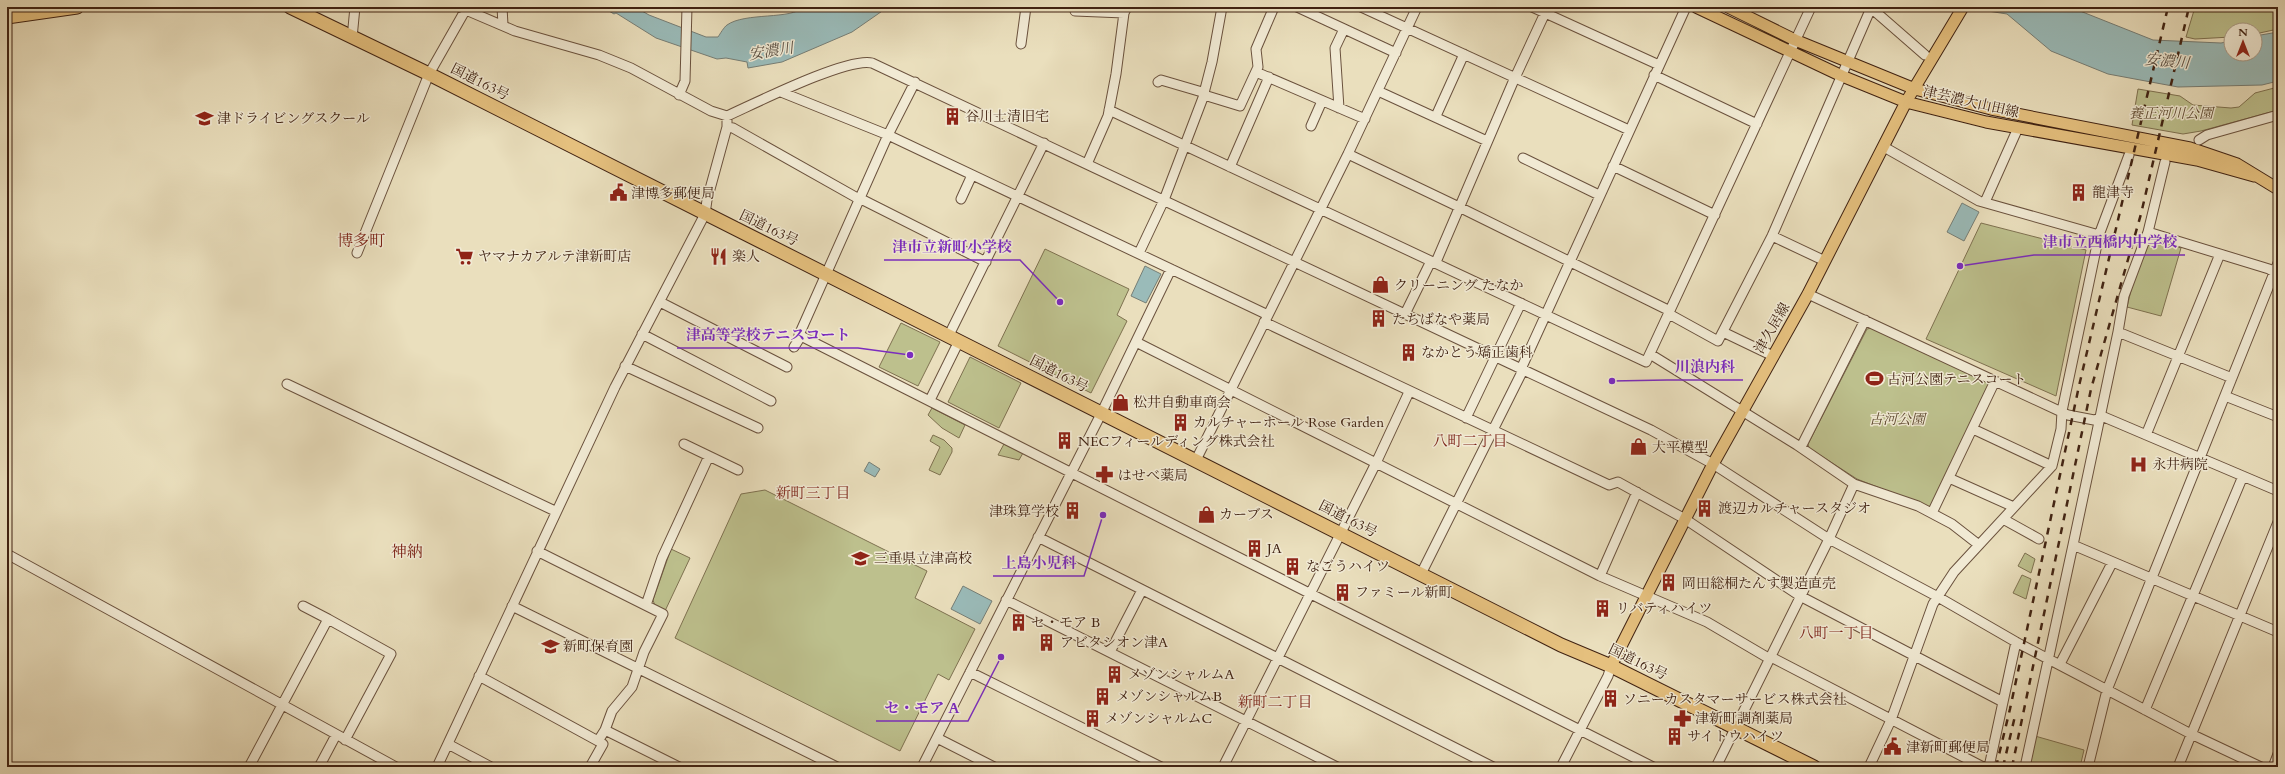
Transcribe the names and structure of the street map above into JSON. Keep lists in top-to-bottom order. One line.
{"streets":{"highway":["国道163号"],"main road":["津芸濃大山田線","津久居線"]},"crossings":[["国道163号","津久居線"],["津芸濃大山田線","津久居線"]],"districts":["博多町","八町二丁目","新町三丁目","神納","八町一丁目","新町二丁目"],"water":["安濃川"],"parks":["養正河川公園","古河公園"],"places":{"building":["谷川士清旧宅","龍津寺","たちばなや薬局","なかとう矯正歯科","カルチャーホール Rose Garden","NECフィールディング株式会社","渡辺カルチャースタジオ","津珠算学校","JA","なごうハイツ","岡田総桐たんす製造直売","ファミール新町","リバティハイツ","セ・モア B","アビタシオン津A","メゾンシャルムA","メゾンシャルムB","ソニーカスタマーサービス株式会社","メゾンシャルムC","サイトウハイツ"],"school or university":["津ドライビングスクール","三重県立津高校","新町保育園"],"public building":["津博多郵便局","津新町郵便局"],"supermarket":["ヤマナカアルテ津新町店"],"restaurant":["楽人"],"other":["津市立西橋内中学校","津市立新町小学校","津高等学校テニスコート","川浪内科","上島小児科","セ・モア A"],"shop":["クリーニング たなか","松井自動車商会","大平模型","カーブス"],"sports":["古河公園テニスコート"],"hospital":["永井病院"],"pharmacy":["はせべ薬局","津新町調剤薬局"]},"north":"top"}
